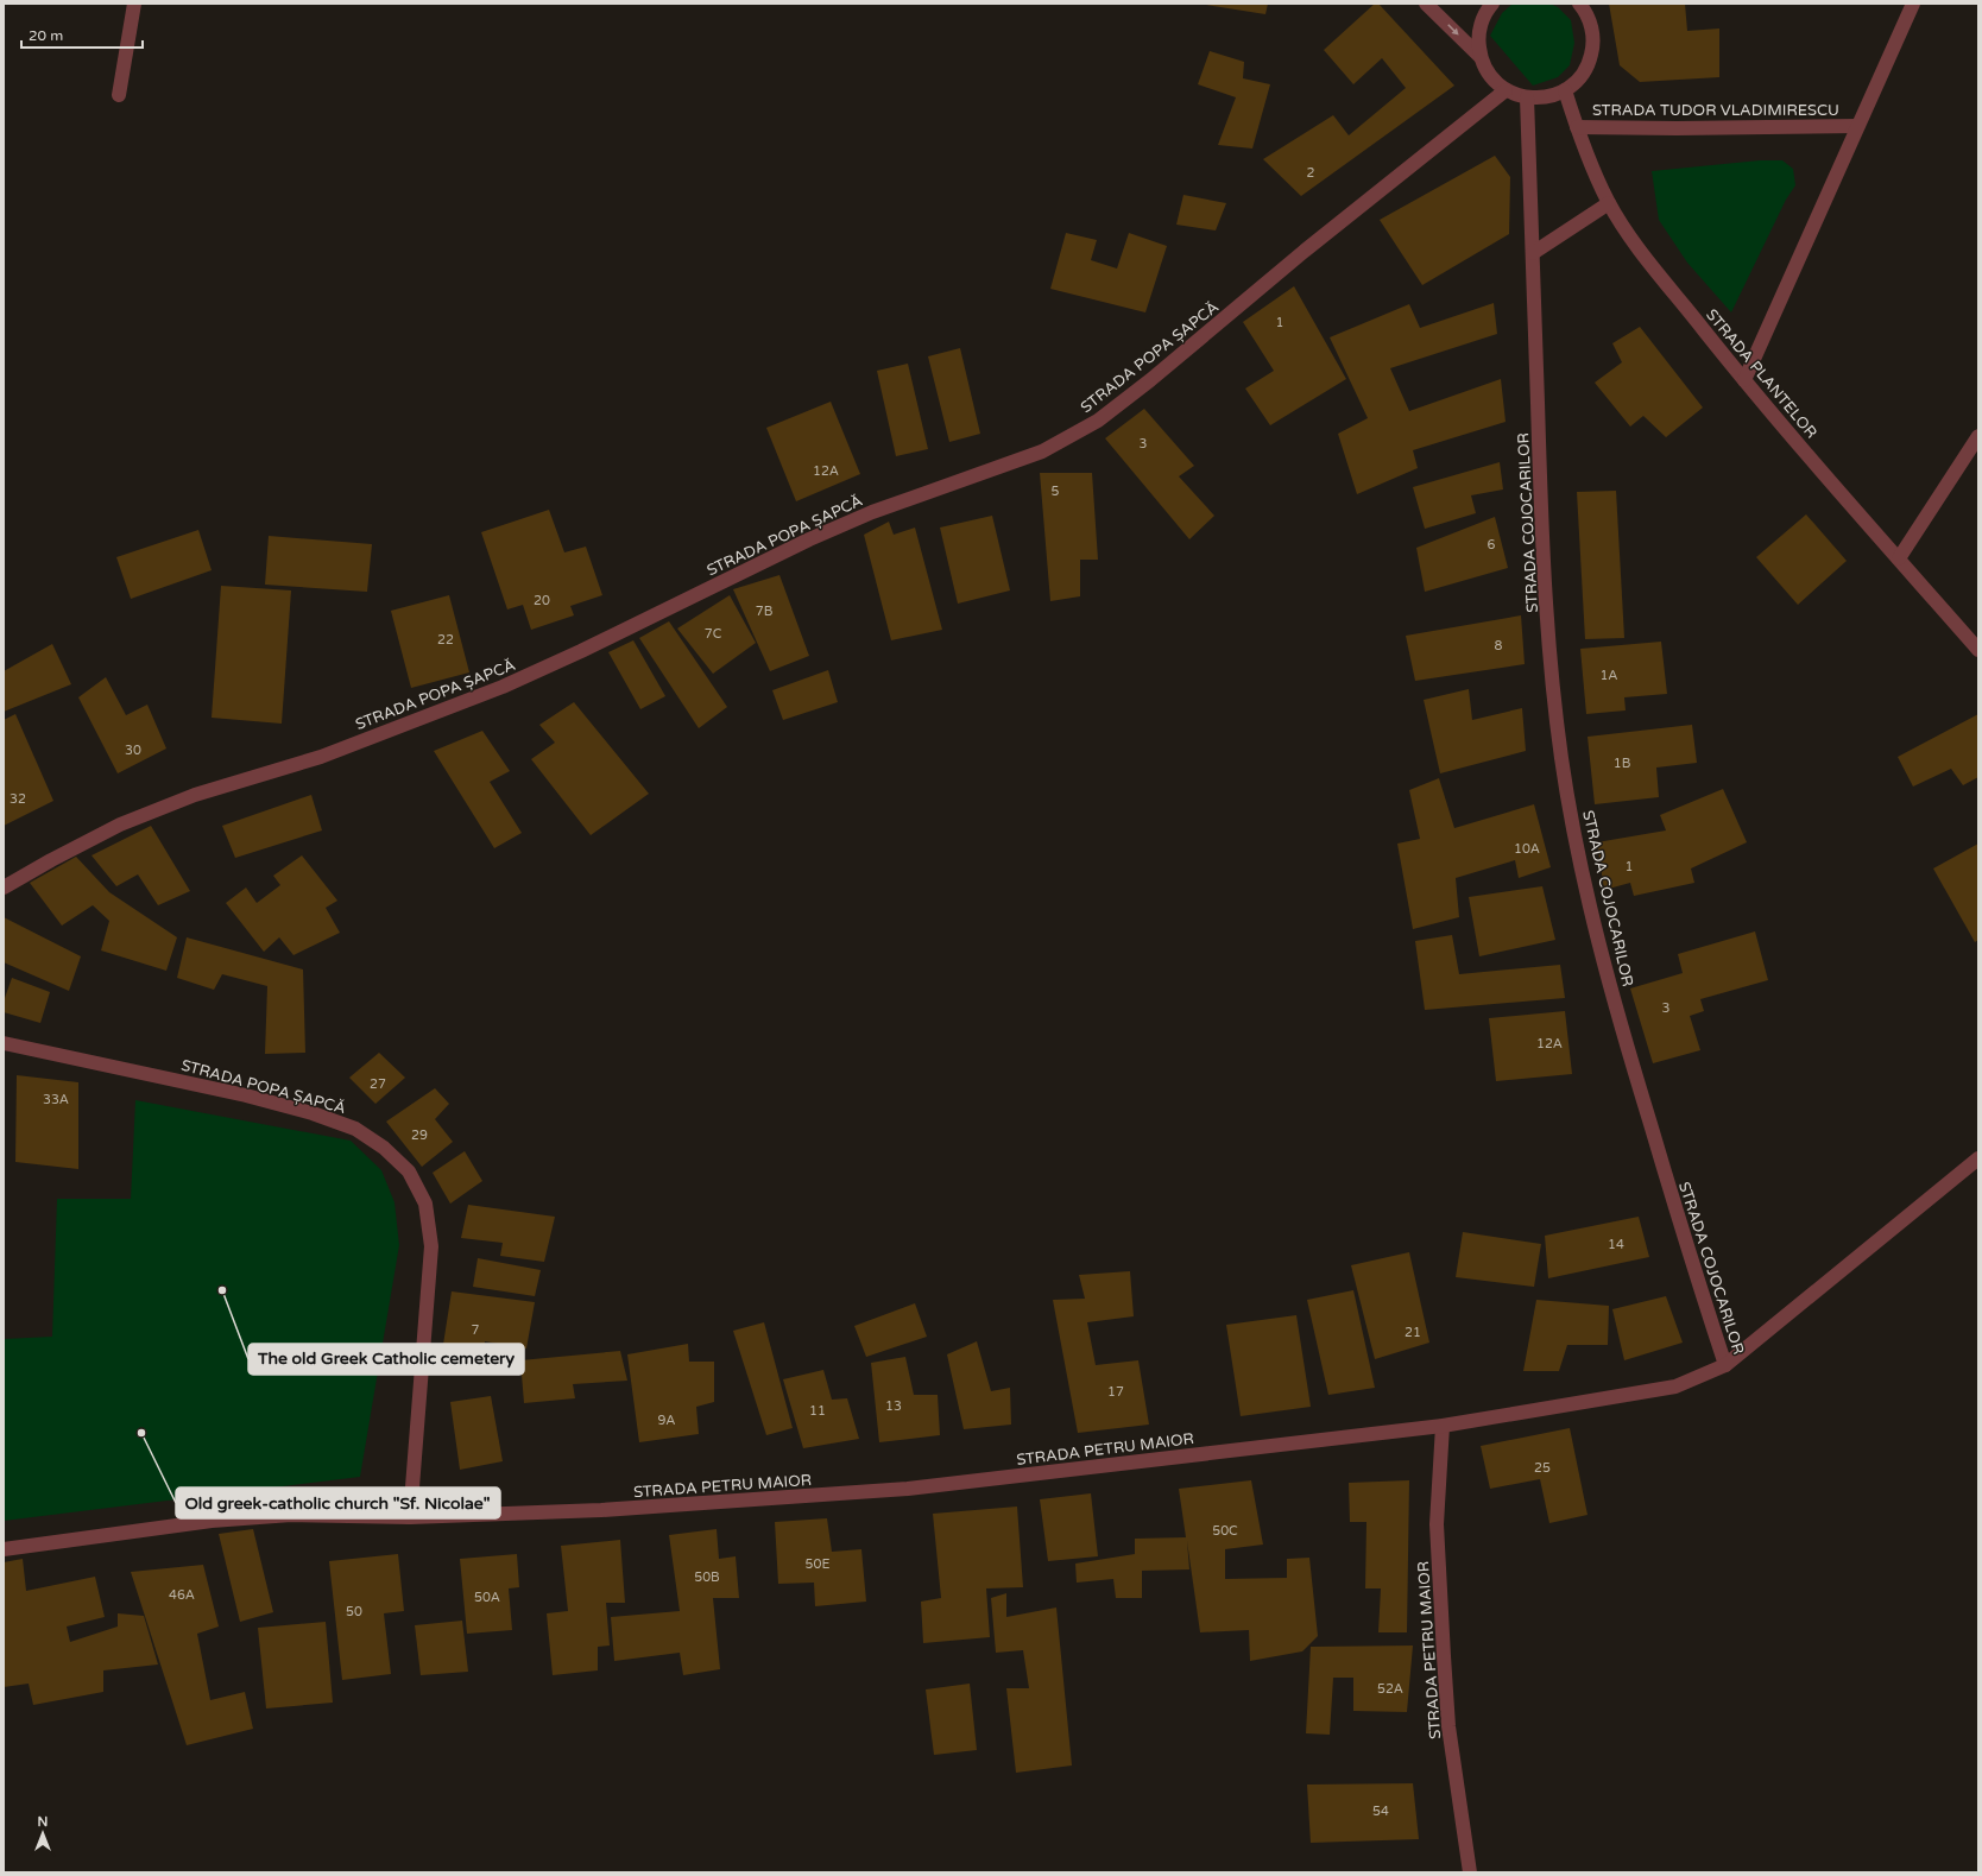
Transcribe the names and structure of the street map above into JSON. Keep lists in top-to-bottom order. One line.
{"streets":{"street":["STRADA TUDOR VLADIMIRESCU","STRADA POPA ȘAPCĂ","STRADA PLANTELOR","STRADA COJOCARILOR","STRADA PETRU MAIOR"]},"crossings":[["STRADA TUDOR VLADIMIRESCU","STRADA PLANTELOR"],["STRADA POPA ȘAPCĂ","STRADA PETRU MAIOR"],["STRADA COJOCARILOR","STRADA PETRU MAIOR"]],"places":["The old Greek Catholic cemetery","Old greek-catholic church \"Sf. Nicolae\""],"house_numbers":["2","1","3","12A","5","6","20","7B","7C","22","8","1A","30","1B","32","10A","1","3","12A","27","33A","29","14","7","21","17","13","11","9A","25","50C","50E","50B","46A","50A","50","52A","54"],"scale_bar":"20 m","north":"top"}
